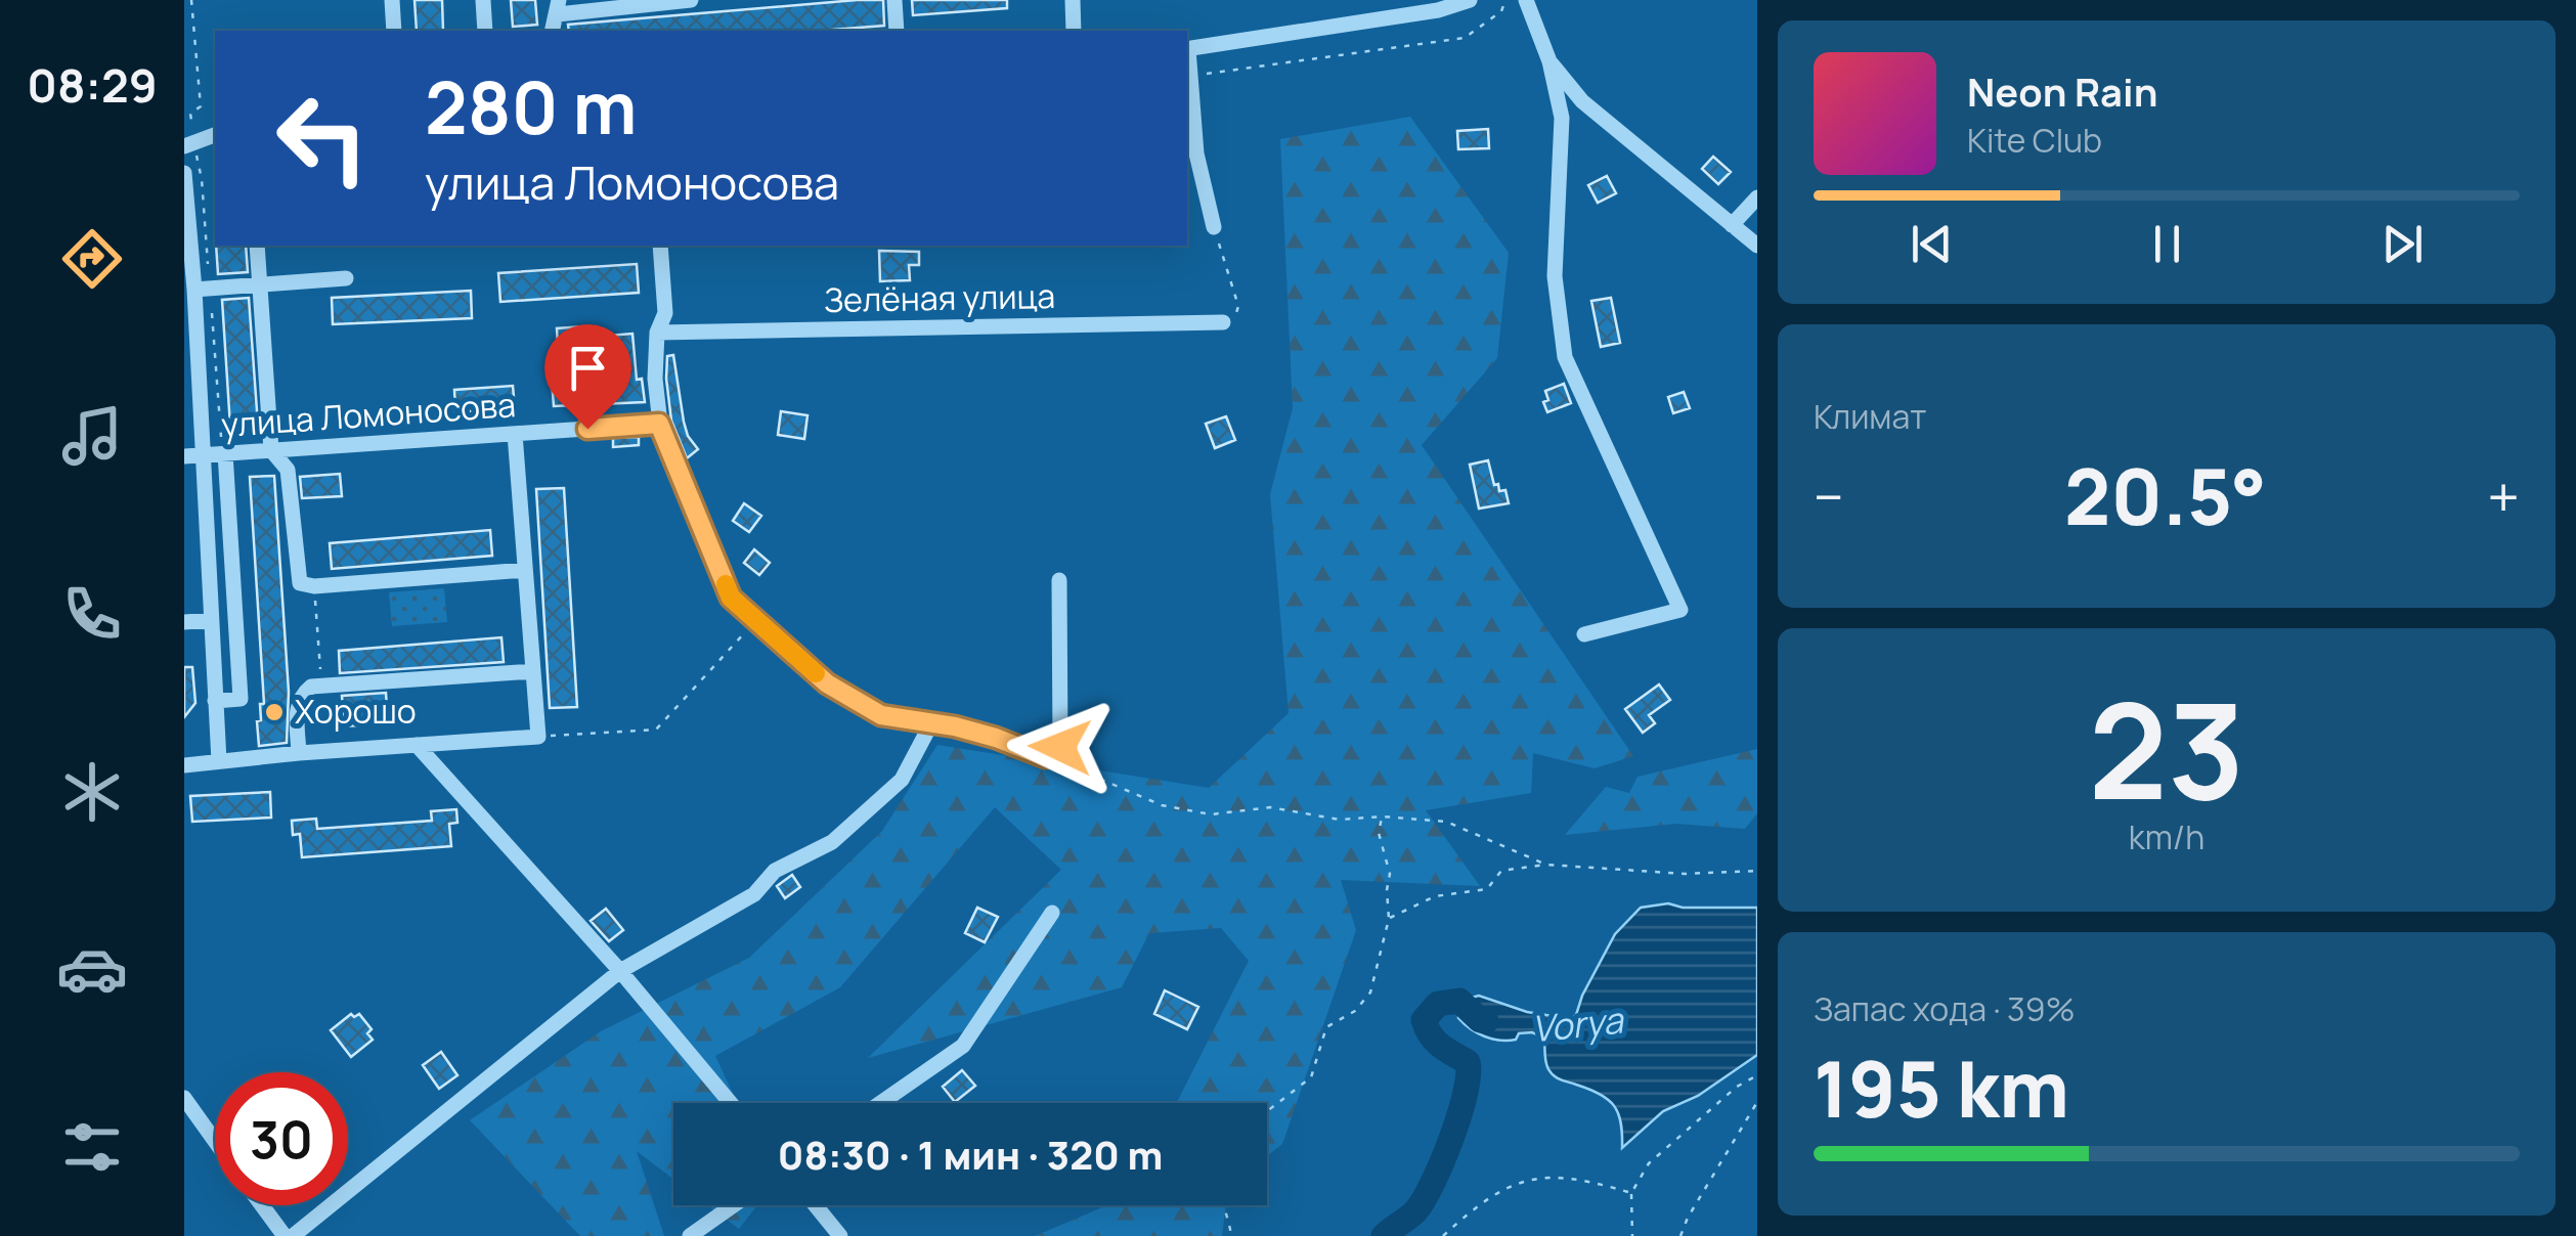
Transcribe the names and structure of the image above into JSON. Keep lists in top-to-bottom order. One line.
{"streets":{"street":["Зелёная улица","улица Ломоносова"]},"water":["Vorya"],"places":["Хорошо"],"page":{"tabs":"08:29","turn":["280 m","улица Ломоносова"],"song":["Neon Rain","Kite Club"],"tile":["Климат",["23","km/h"],["Запас хода · 39%","195 km"]],"heat":["−","20.5°","+"],"limit":"30","trip":"08:30 · 1 мин · 320 m"}}
